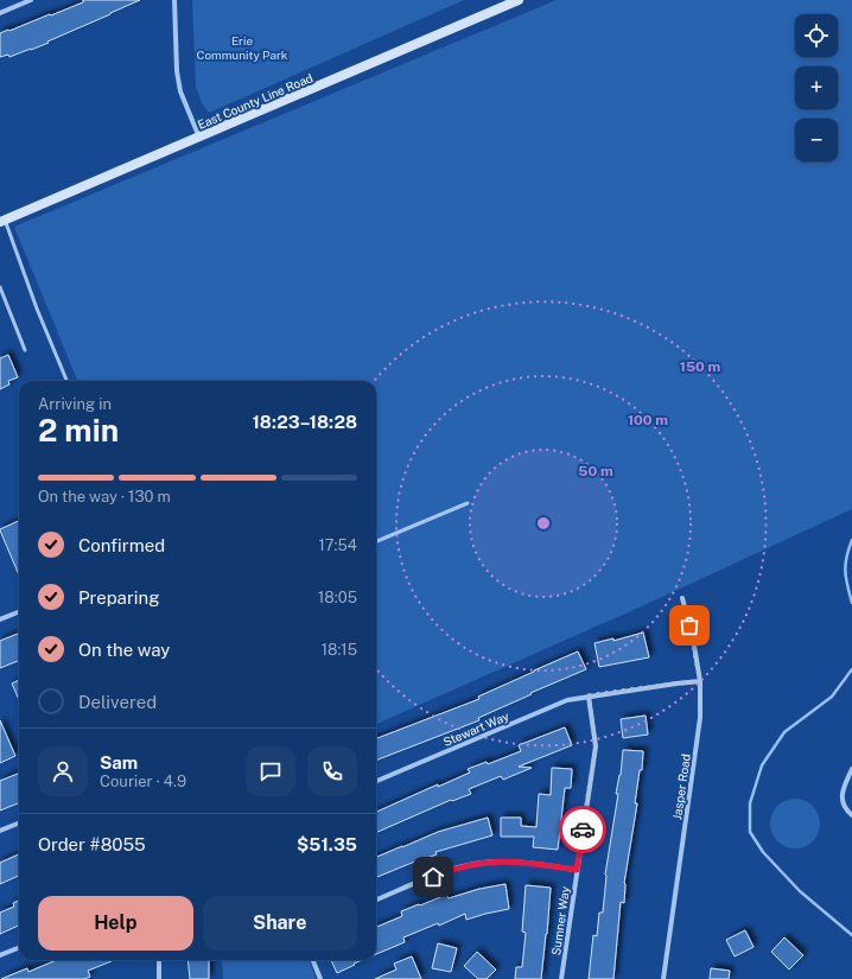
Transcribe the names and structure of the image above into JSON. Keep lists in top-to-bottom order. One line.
{"streets":{"main road":["East County Line Road"],"street":["Stewart Way","Jasper Road","Sumner Way"]},"crossings":[["Stewart Way","Jasper Road"],["Stewart Way","Sumner Way"]],"parks":["Erie Community Park"],"page":{"map_buttons":["+","−"],"heading":["2 min","Arriving in","18:23–18:28"],"panel":["Sam","Courier · 4.9","Order #8055","$51.35"],"bar":"On the way · 130 m","list":[["Confirmed","17:54"],["Preparing","18:05"],["On the way","18:15"],"Delivered"],"buttons":["Help","Share"]},"rings":["150 m","100 m","50 m"]}
